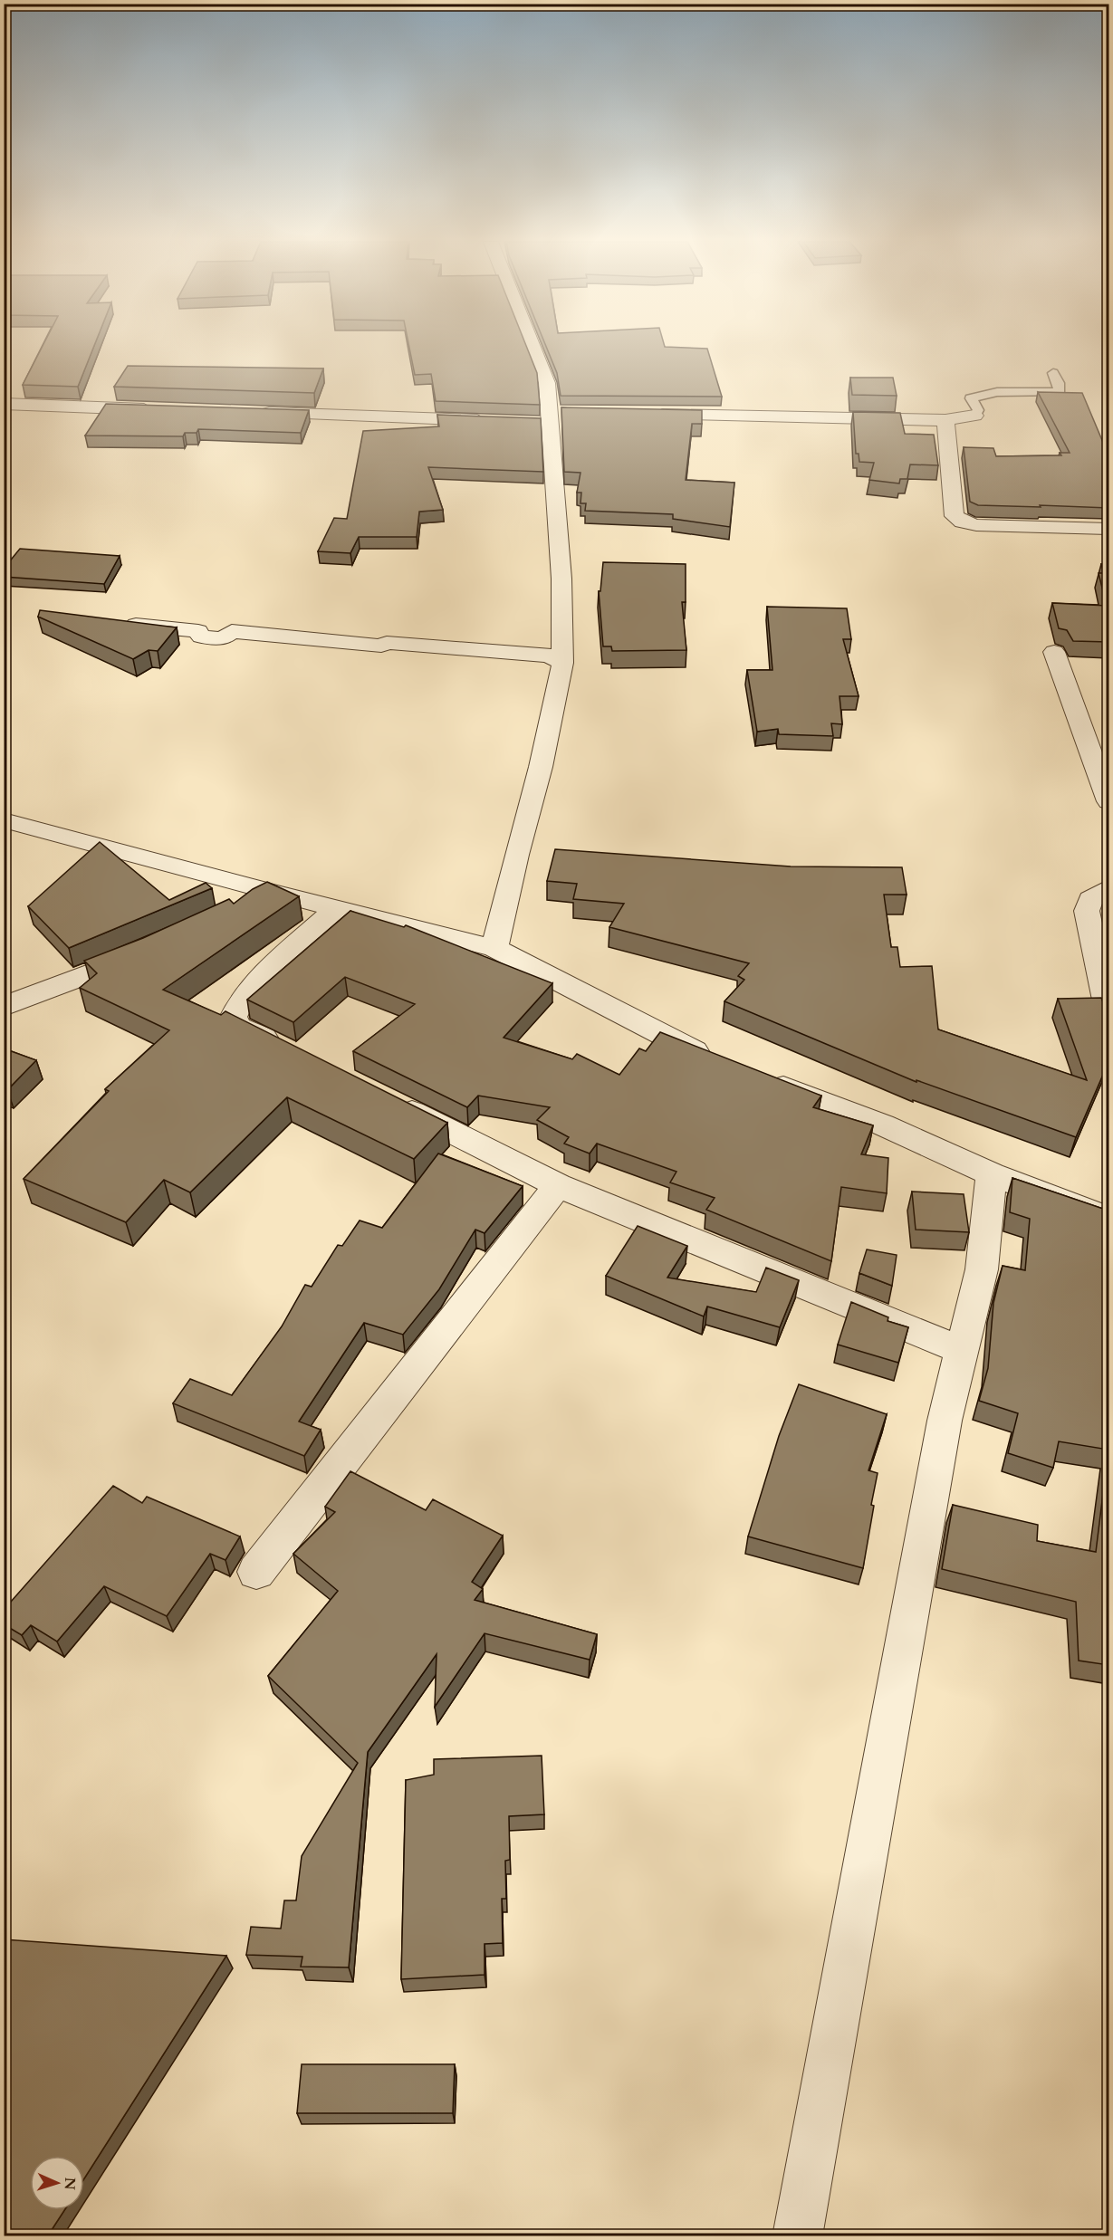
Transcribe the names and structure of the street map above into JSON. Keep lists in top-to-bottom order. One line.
{"north":"right"}
